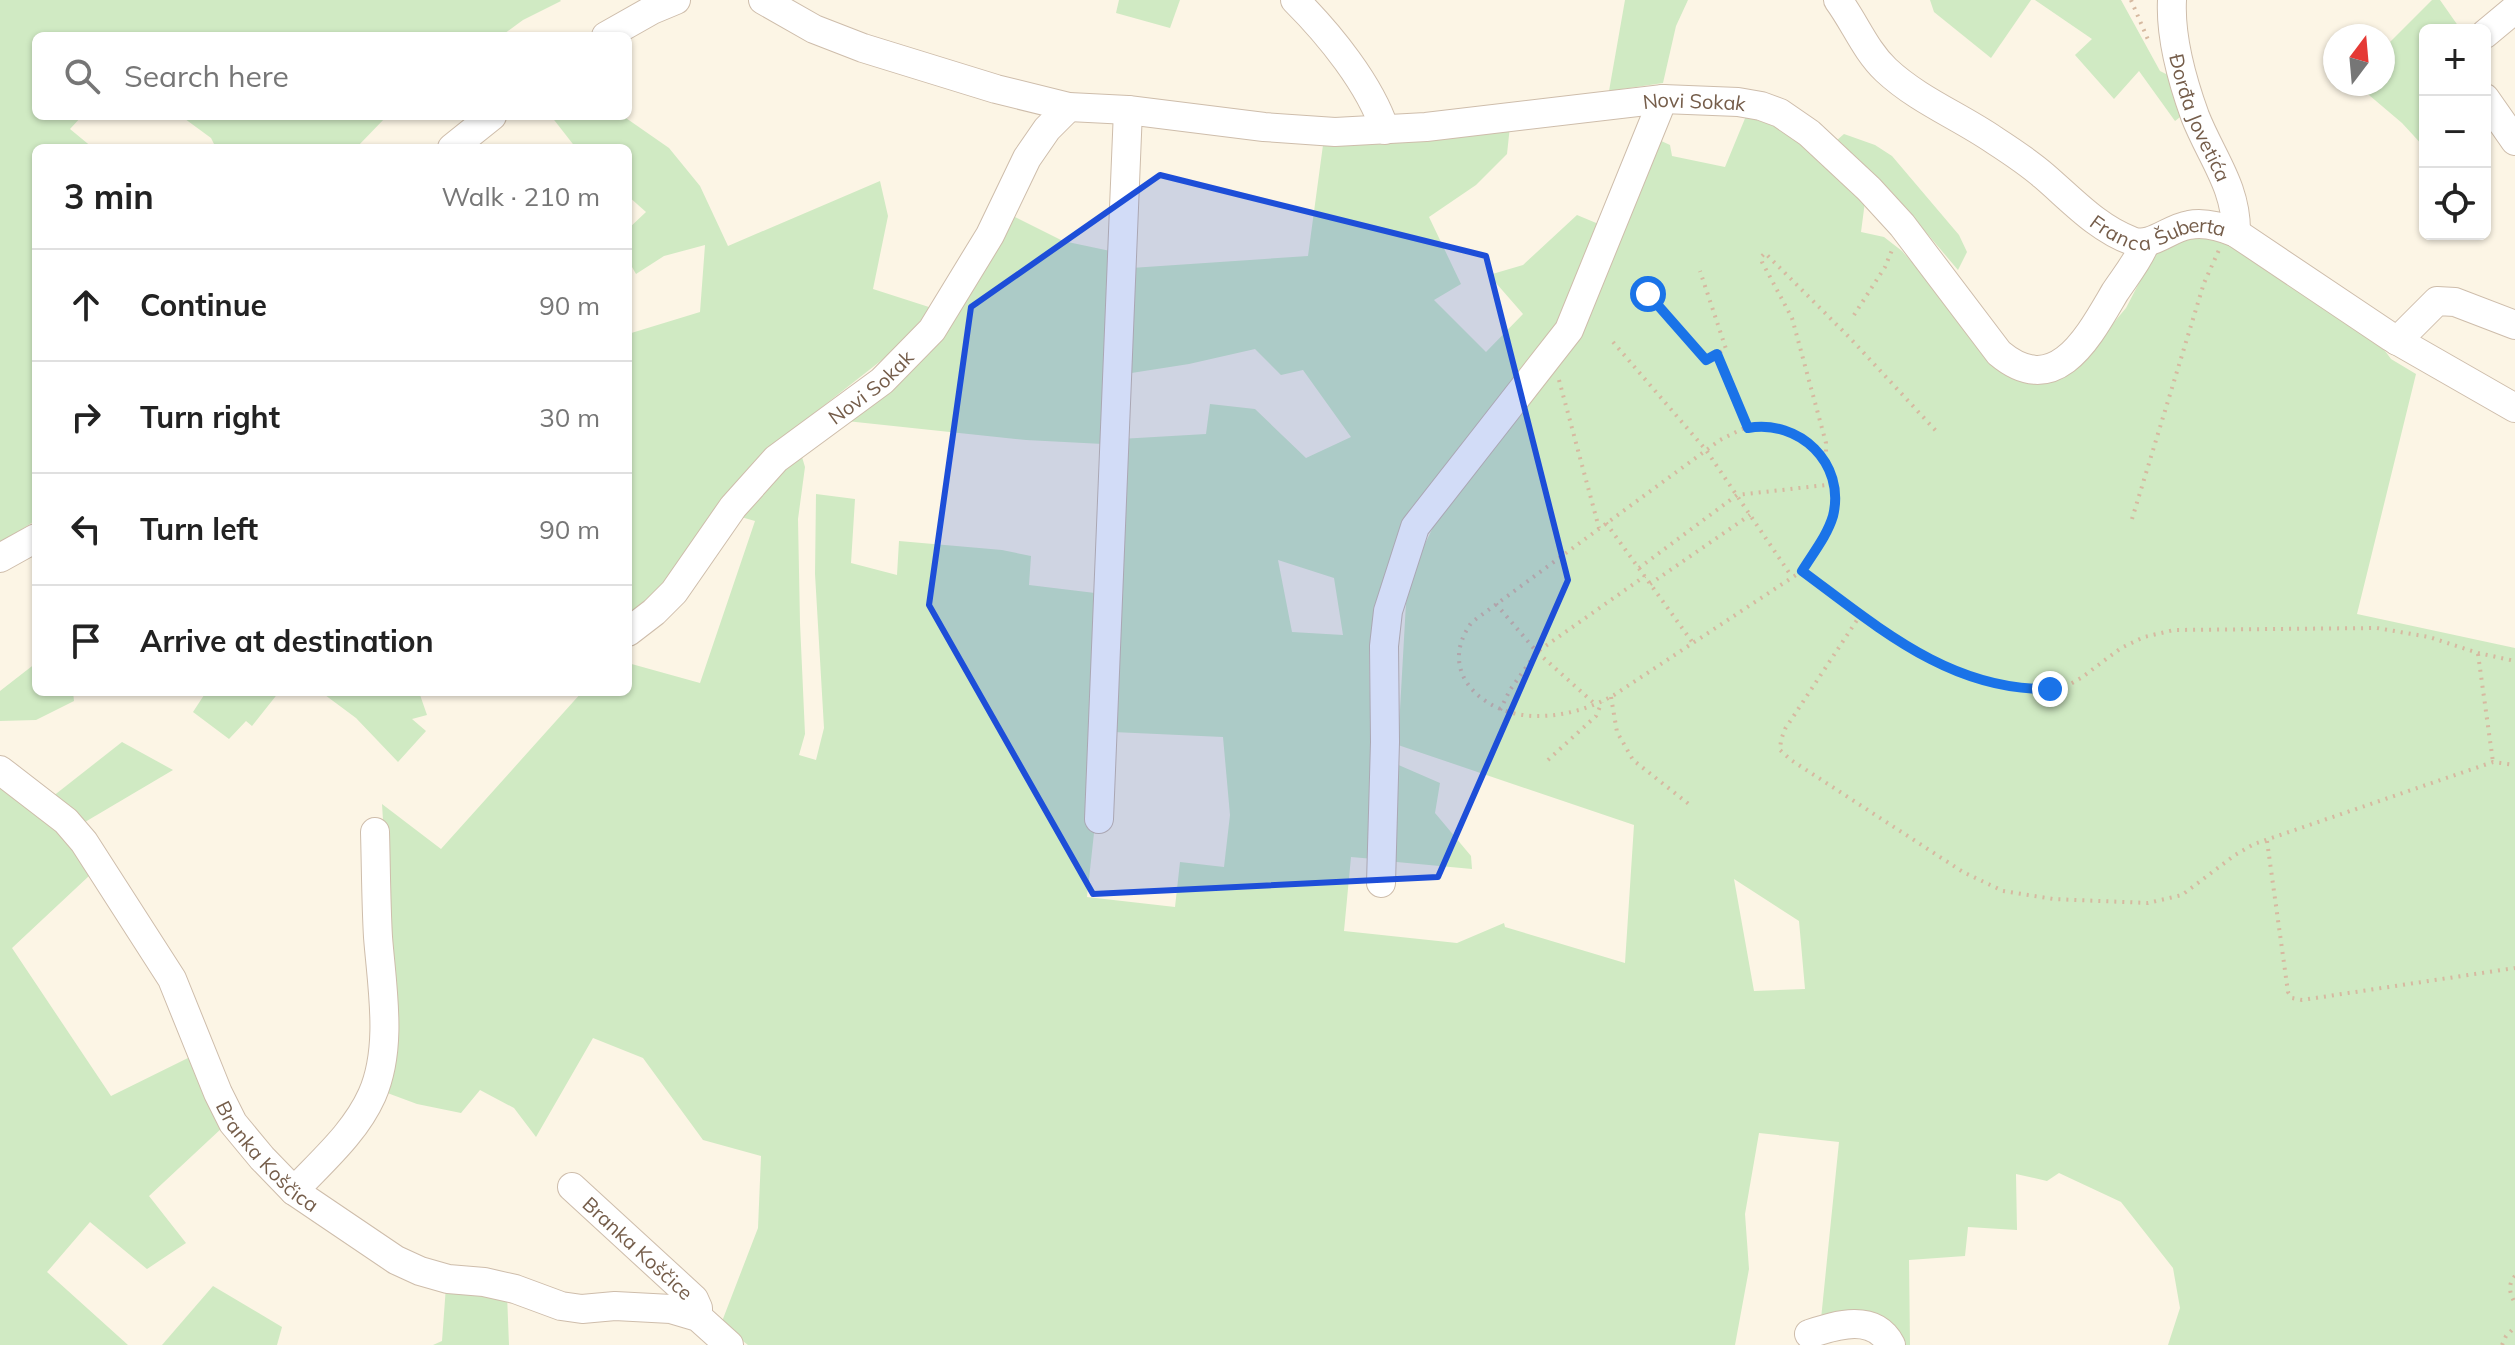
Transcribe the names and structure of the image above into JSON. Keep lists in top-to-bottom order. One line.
{"streets":{"street":["Novi Sokak","Đorđa Jovetića","Franca Šuberta","Branka Koščica","Branka Koščice"]},"crossings":[["Novi Sokak","Franca Šuberta"],["Đorđa Jovetića","Franca Šuberta"],["Branka Koščica","Branka Koščice"]],"north":"top","page":{"map_buttons":["+","−"],"search":"Search here","heading":["3 min","Walk · 210 m"],"list":[["Continue","90 m"],["Turn right","30 m"],["Turn left","90 m"],"Arrive at destination"]}}
